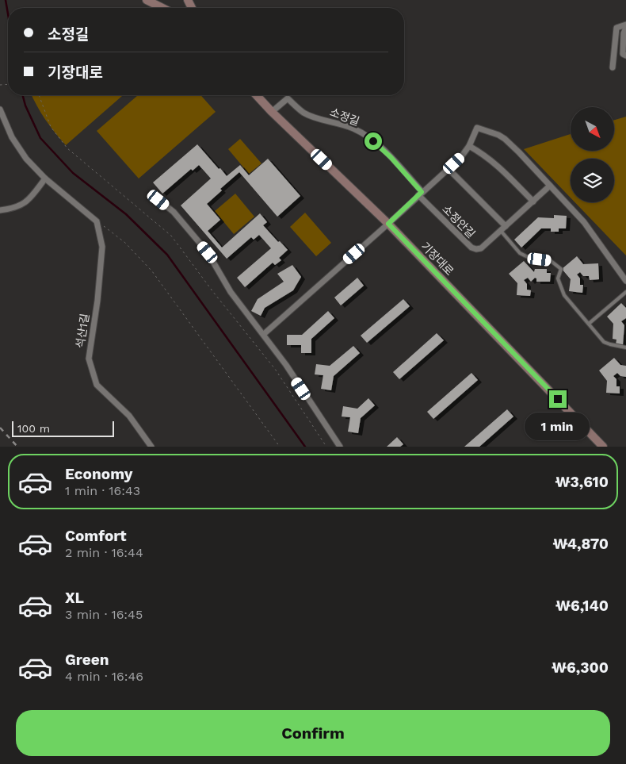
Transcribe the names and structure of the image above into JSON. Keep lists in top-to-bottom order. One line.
{"streets":{"main road":["기장대로"],"street":["소정길","소정안길","석산1길"]},"crossings":[["소정길","소정안길"],["소정길","기장대로"]],"scale_bar":"100 m","north":"bottom right","page":{"banner":["소정길","기장대로"],"bubble":"1 min","scale":"100 m","list":[{"name":"Economy","note":"1 min · 16:43","value":"₩3,610"},{"name":"Comfort","note":"2 min · 16:44","value":"₩4,870"},{"name":"XL","note":"3 min · 16:45","value":"₩6,140"},{"name":"Green","note":"4 min · 16:46","value":"₩6,300"}],"buttons":"Confirm"}}
